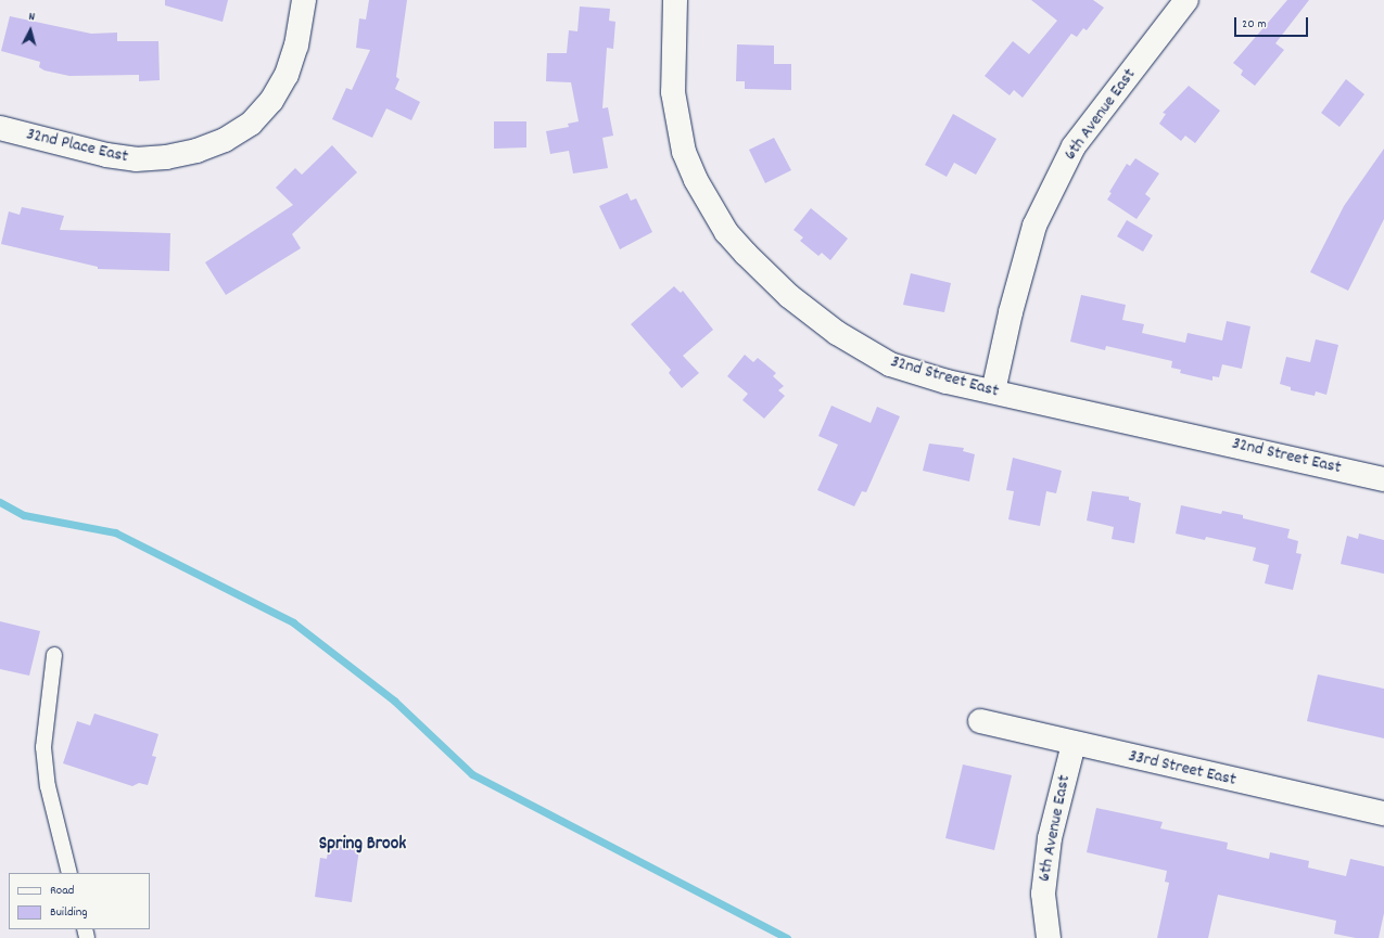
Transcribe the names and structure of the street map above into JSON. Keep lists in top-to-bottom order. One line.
{"streets":{"street":["6th Avenue East","32nd Place East","32nd Street East","33rd Street East"]},"crossings":[["6th Avenue East","32nd Street East"],["6th Avenue East","33rd Street East"]],"districts":["Spring Brook"],"legend":["Road","Building"],"scale_bar":"20 m","north":"top"}
